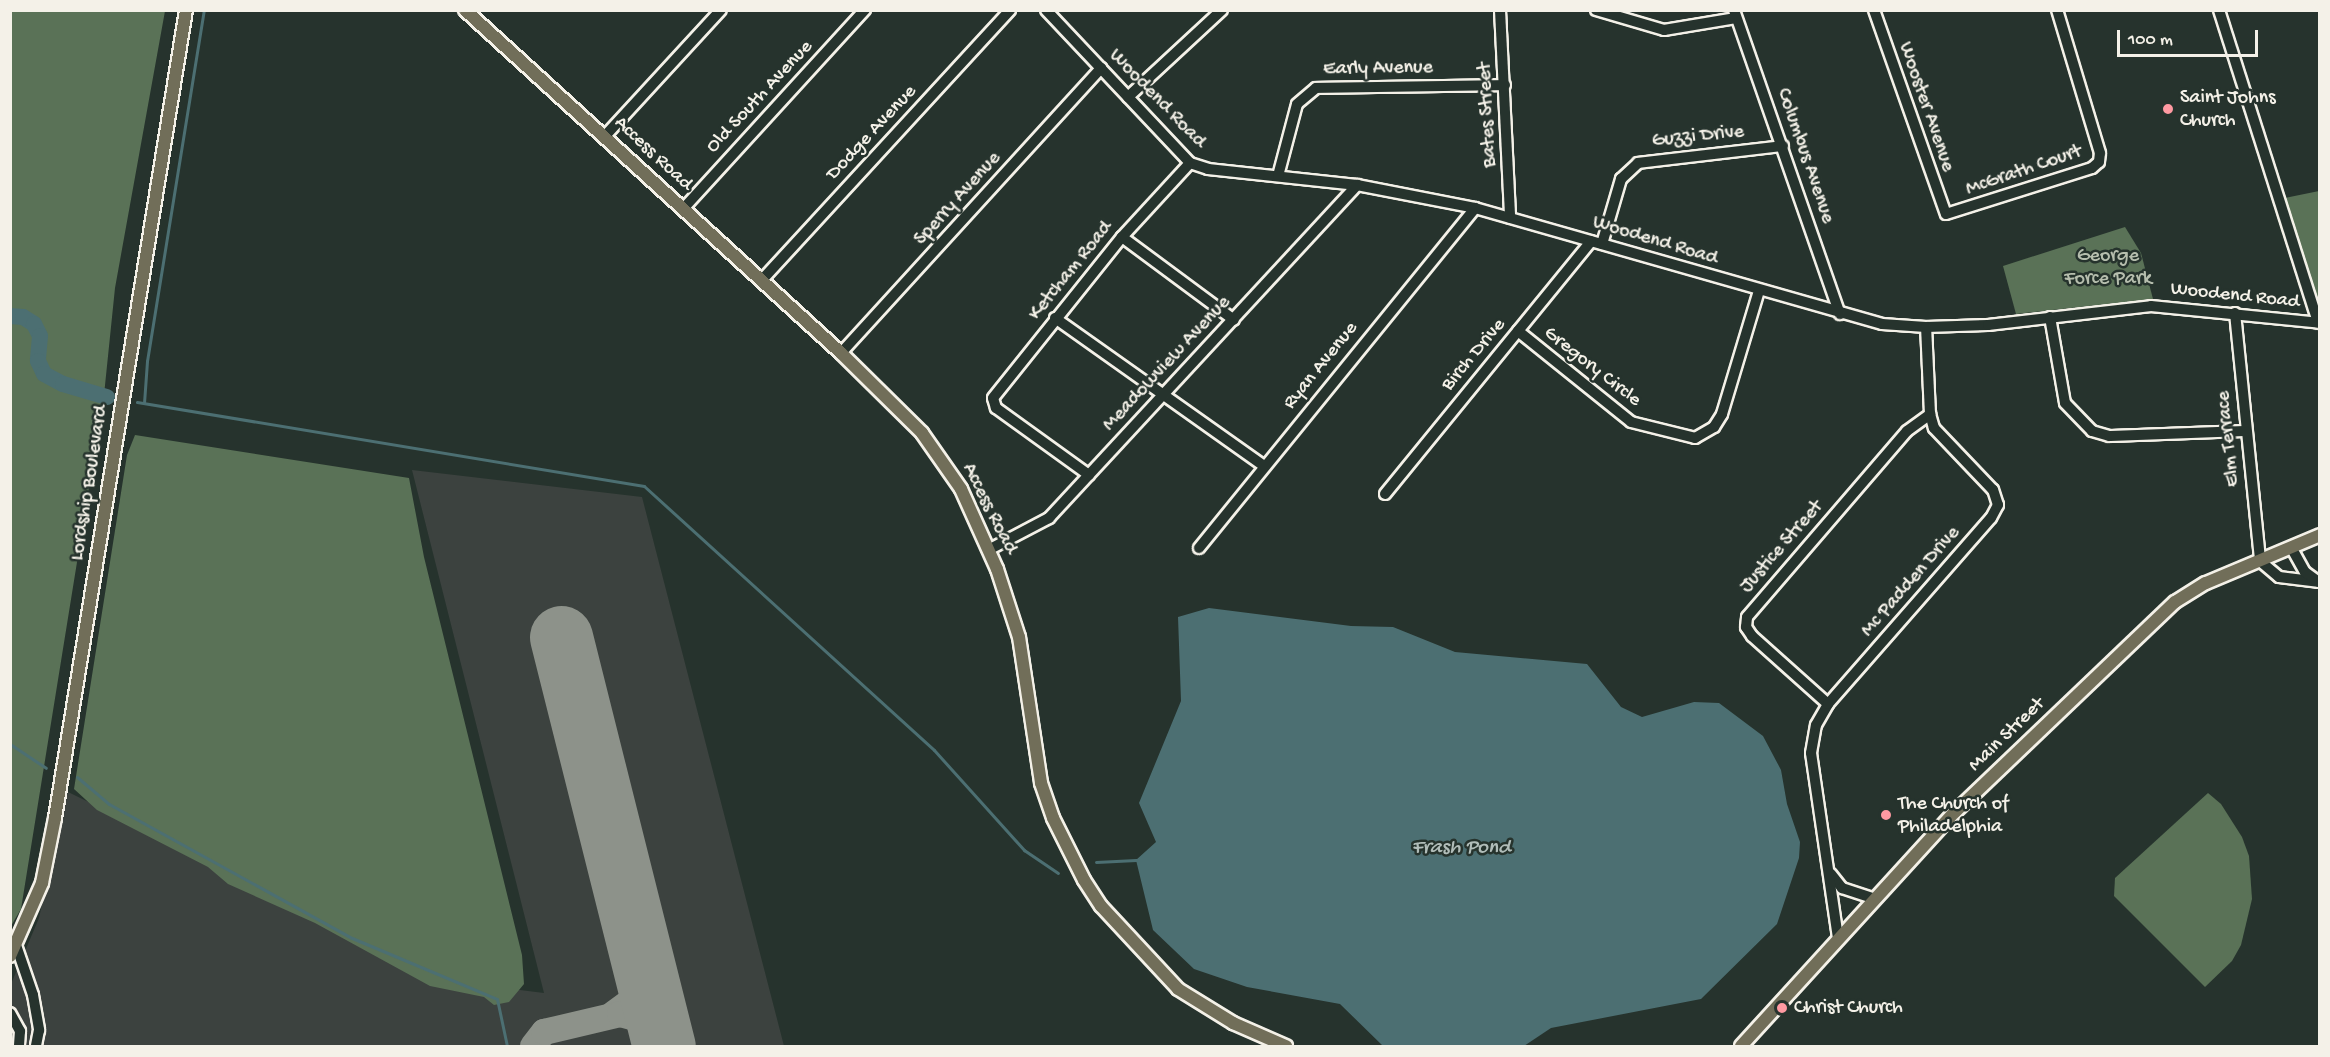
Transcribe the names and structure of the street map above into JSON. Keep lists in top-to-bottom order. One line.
{"streets":{"main road":["Access Road","Lordship Boulevard","Main Street"],"street":["Early Avenue","Old South Avenue","Woodend Road","Wooster Avenue","Bates Street","Dodge Avenue","Guzzi Drive","Columbus Avenue","McGrath Court","Sperry Avenue","Ketcham Road","Birch Drive","Meadowview Avenue","Ryan Avenue","Gregory Circle","Elm Terrace","Justice Street","Mc Padden Drive"]},"crossings":[["Early Avenue","Woodend Road"],["Early Avenue","Bates Street"],["Old South Avenue","Access Road"],["Woodend Road","Bates Street"],["Woodend Road","Guzzi Drive"],["Woodend Road","Columbus Avenue"],["Woodend Road","Sperry Avenue"],["Woodend Road","Ketcham Road"],["Woodend Road","Birch Drive"],["Woodend Road","Meadowview Avenue"],["Woodend Road","Ryan Avenue"],["Woodend Road","Gregory Circle"],["Woodend Road","Elm Terrace"],["Woodend Road","Mc Padden Drive"],["Wooster Avenue","McGrath Court"],["Dodge Avenue","Access Road"],["Guzzi Drive","Columbus Avenue"],["Access Road","Sperry Avenue"],["Access Road","Meadowview Avenue"],["Ketcham Road","Meadowview Avenue"],["Birch Drive","Gregory Circle"],["Elm Terrace","Main Street"],["Justice Street","Mc Padden Drive"],["Mc Padden Drive","Main Street"]],"water":["Frash Pond"],"parks":["George Force Park"],"places":["Saint Johns Church","The Church of Philadelphia","Christ Church"],"scale_bar":"100 m"}
